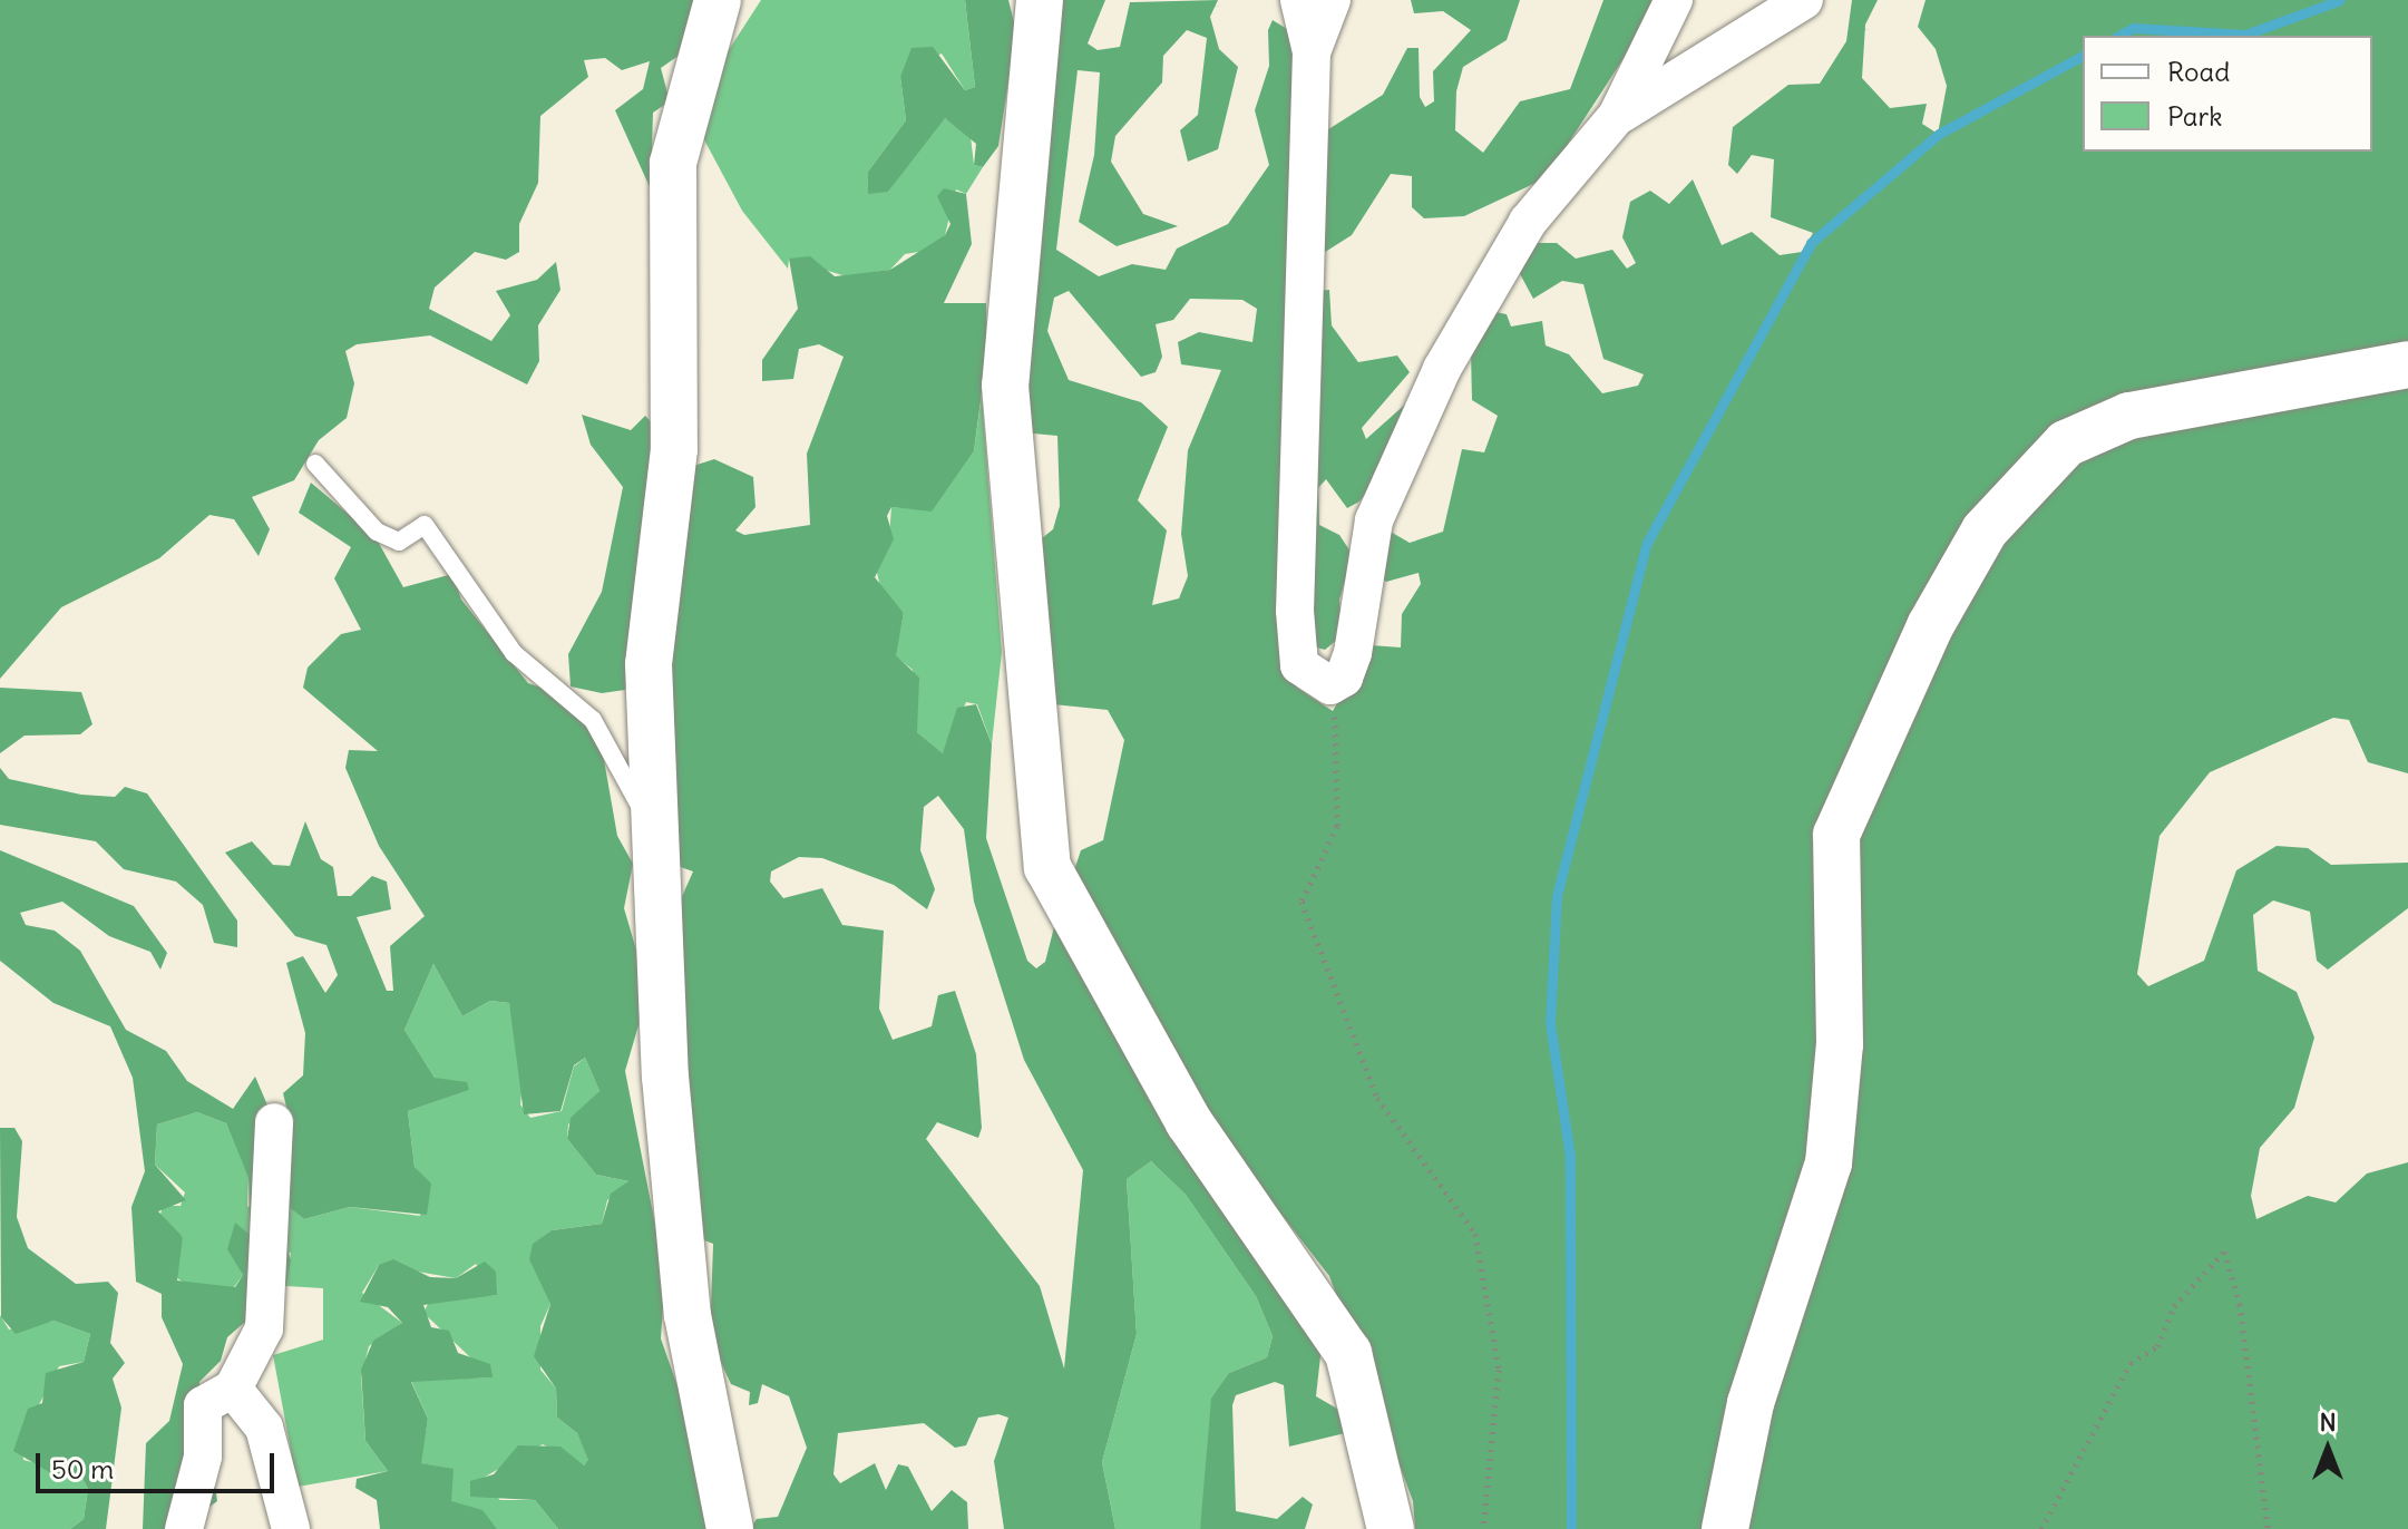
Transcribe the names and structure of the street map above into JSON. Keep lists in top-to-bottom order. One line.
{"legend":["Road","Park"],"scale_bar":"50 m","north":"top"}
